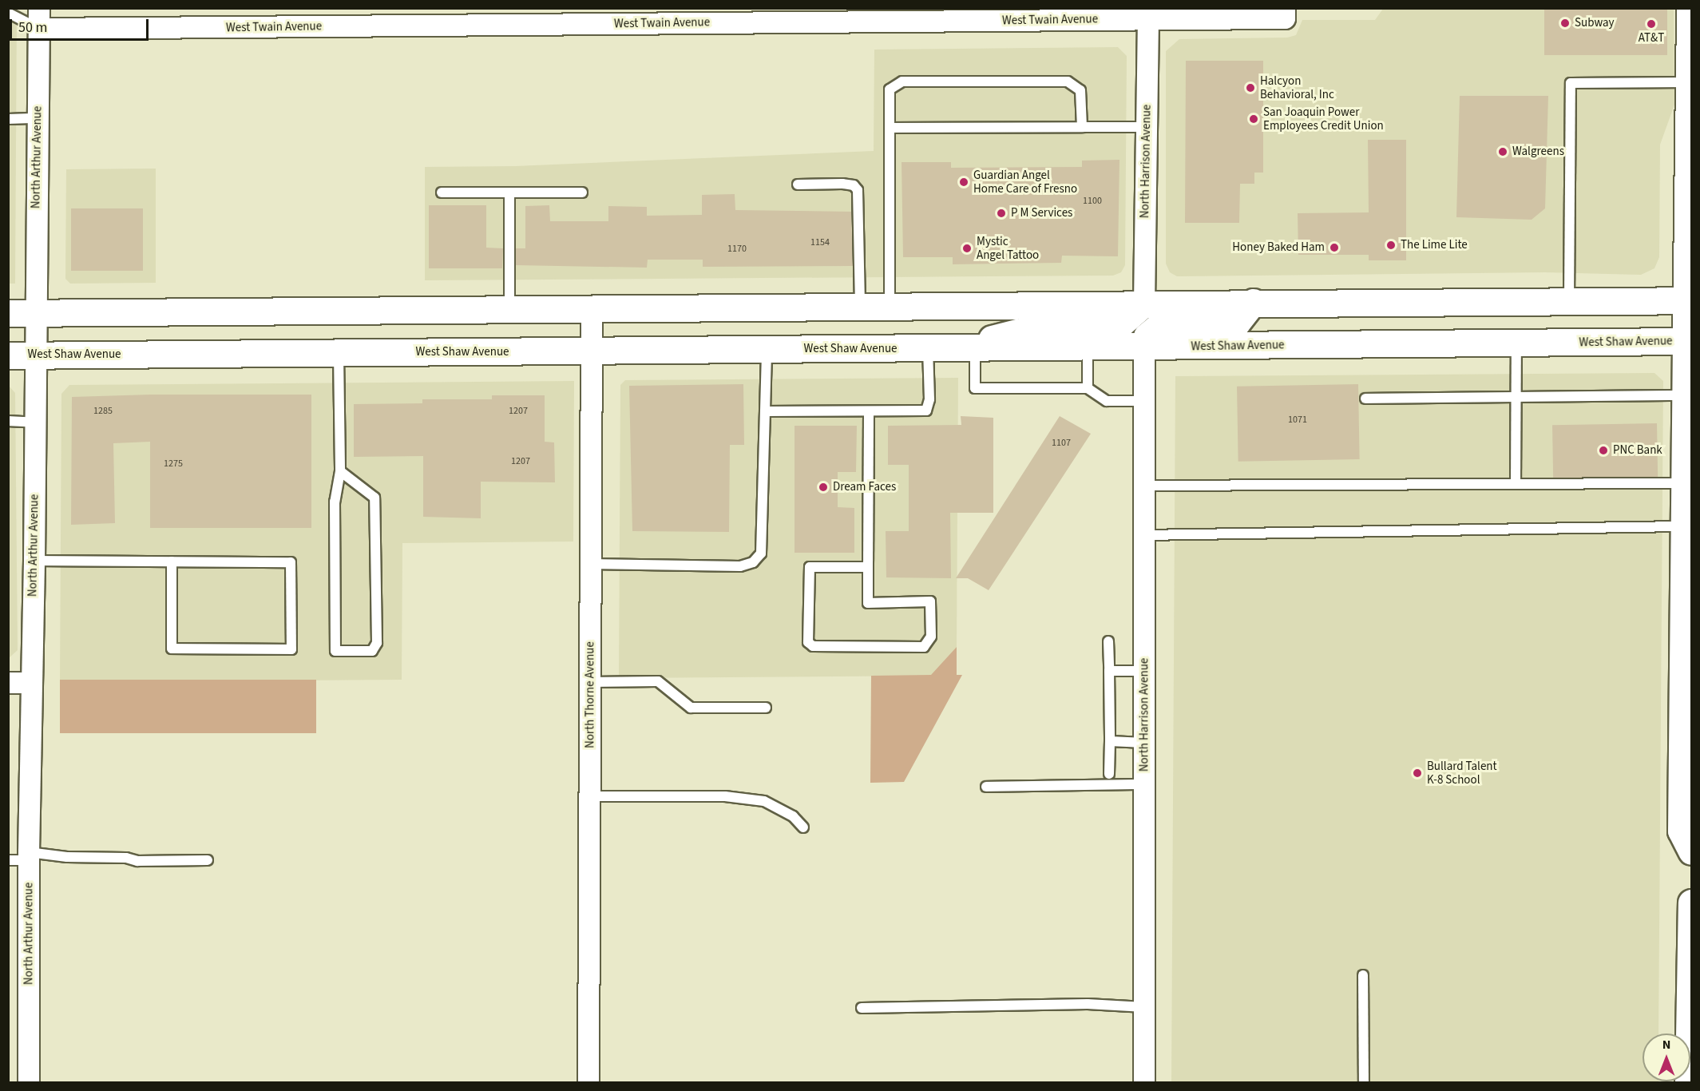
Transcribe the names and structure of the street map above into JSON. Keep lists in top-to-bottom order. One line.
{"streets":{"main road":["West Shaw Avenue"],"street":["West Twain Avenue","North Arthur Avenue","North Harrison Avenue","North Thorne Avenue"]},"crossings":[["West Twain Avenue","North Arthur Avenue"],["West Twain Avenue","North Harrison Avenue"],["North Arthur Avenue","West Shaw Avenue"],["North Harrison Avenue","West Shaw Avenue"],["West Shaw Avenue","North Thorne Avenue"]],"places":["Subway","AT&T","Halcyon Behavioral, Inc","San Joaquin Power Employees Credit Union","Walgreens","Guardian Angel Home Care of Fresno","P M Services","The Lime Lite","Honey Baked Ham","Mystic Angel Tattoo","PNC Bank","Dream Faces","Bullard Talent K-8 School"],"house_numbers":["1100","1154","1170","1285","1207","1071","1107","1207","1275"],"scale_bar":"50 m","north":"top"}
